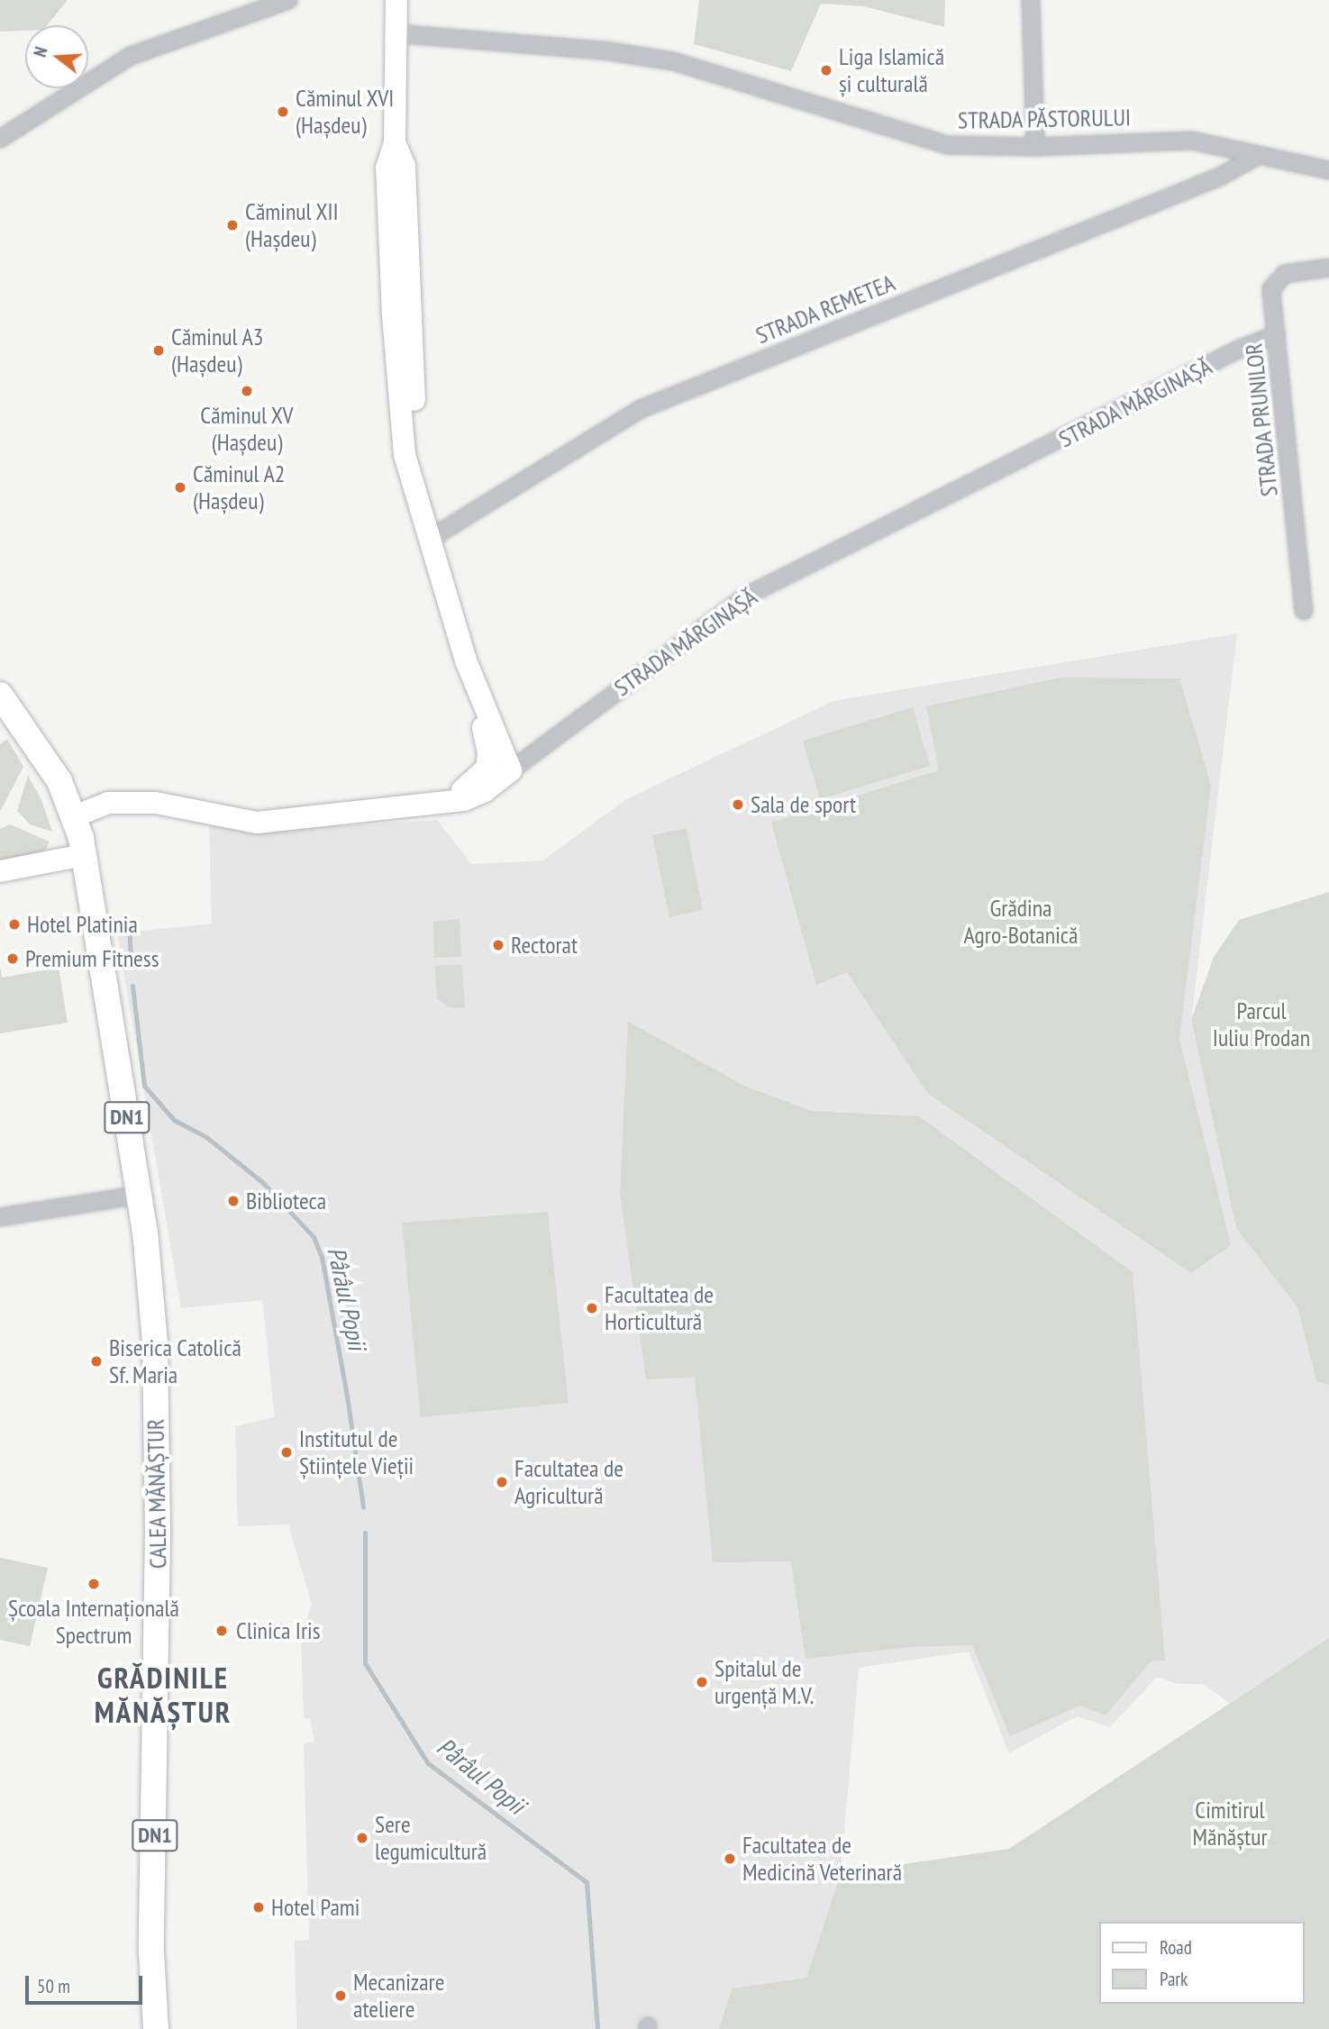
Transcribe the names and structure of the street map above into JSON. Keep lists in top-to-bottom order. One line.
{"streets":{"main road":["DN1","CALEA MĂNĂȘTUR"],"street":["STRADA PĂSTORULUI","STRADA REMETEA","STRADA MĂRGINAȘĂ","STRADA PRUNILOR"]},"crossings":[["STRADA PĂSTORULUI","STRADA REMETEA"],["STRADA MĂRGINAȘĂ","STRADA PRUNILOR"],["STRADA MĂRGINAȘĂ","DN1"],["STRADA MĂRGINAȘĂ","CALEA MĂNĂȘTUR"],["DN1","CALEA MĂNĂȘTUR"]],"districts":["GRĂDINILE MĂNĂȘTUR"],"water":["Pârâul Popii"],"parks":["Grădina Agro-Botanică","Parcul Iuliu Prodan","Cimitirul Mănăștur"],"places":["Liga Islamică și culturală","Căminul XVI (Hașdeu)","Căminul XII (Hașdeu)","Căminul A3 (Hașdeu)","Căminul XV (Hașdeu)","Căminul A2 (Hașdeu)","Sala de sport","Hotel Platinia","Rectorat","Premium Fitness","Biblioteca","Facultatea de Horticultură","Biserica Catolică Sf. Maria","Institutul de Științele Vieții","Facultatea de Agricultură","Școala Internațională Spectrum","Clinica Iris","Spitalul de urgență M.V.","Sere legumicultură","Facultatea de Medicină Veterinară","Hotel Pami","Mecanizare ateliere"],"legend":["Road","Park"],"scale_bar":"50 m","north":"left"}
